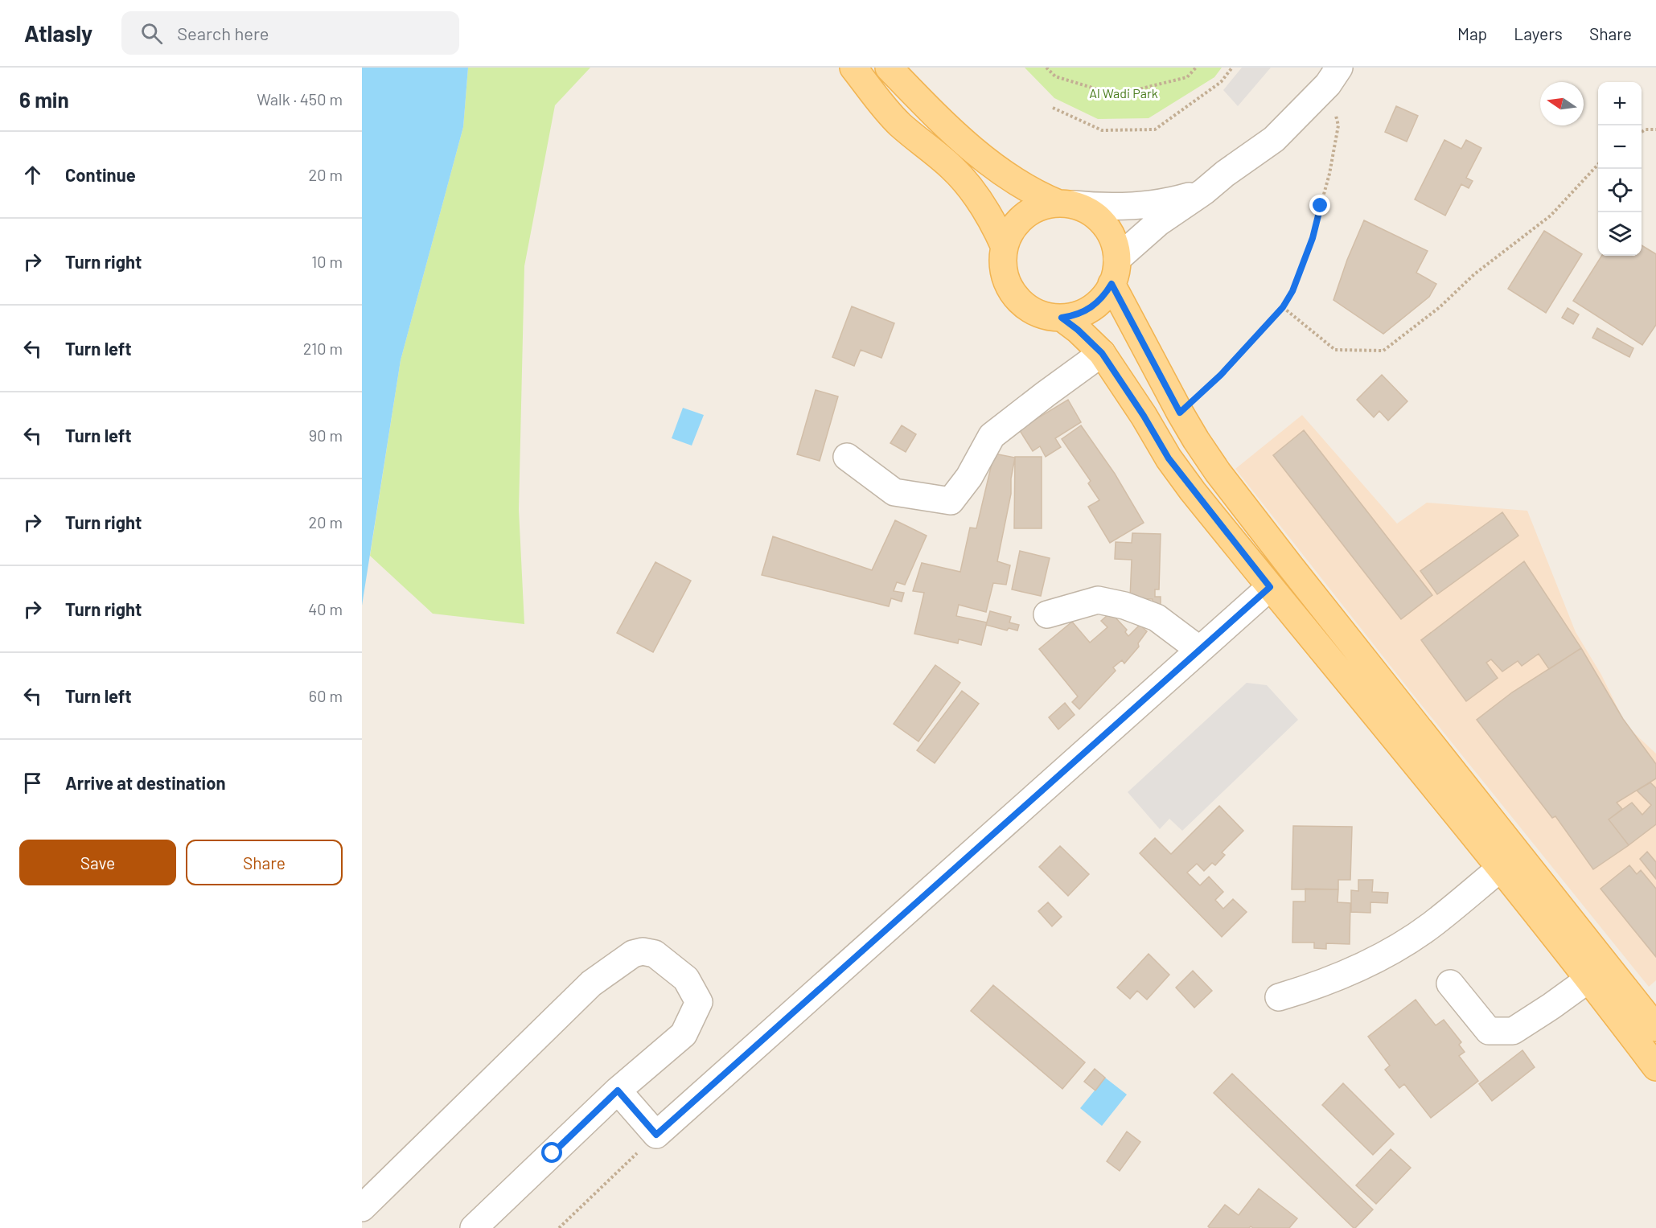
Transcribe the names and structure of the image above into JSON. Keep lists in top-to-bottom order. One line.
{"parks":["Al Wadi Park"],"north":"left","page":{"header":"Atlasly","search":"Search here","nav":["Map","Layers","Share"],"heading":["6 min","Walk · 450 m"],"map_buttons":["+","−"],"list":[["Continue","20 m"],["Turn right","10 m"],["Turn left","210 m"],["Turn left","90 m"],["Turn right","20 m"],["Turn right","40 m"],["Turn left","60 m"],"Arrive at destination"],"buttons":["Save","Share"]}}
